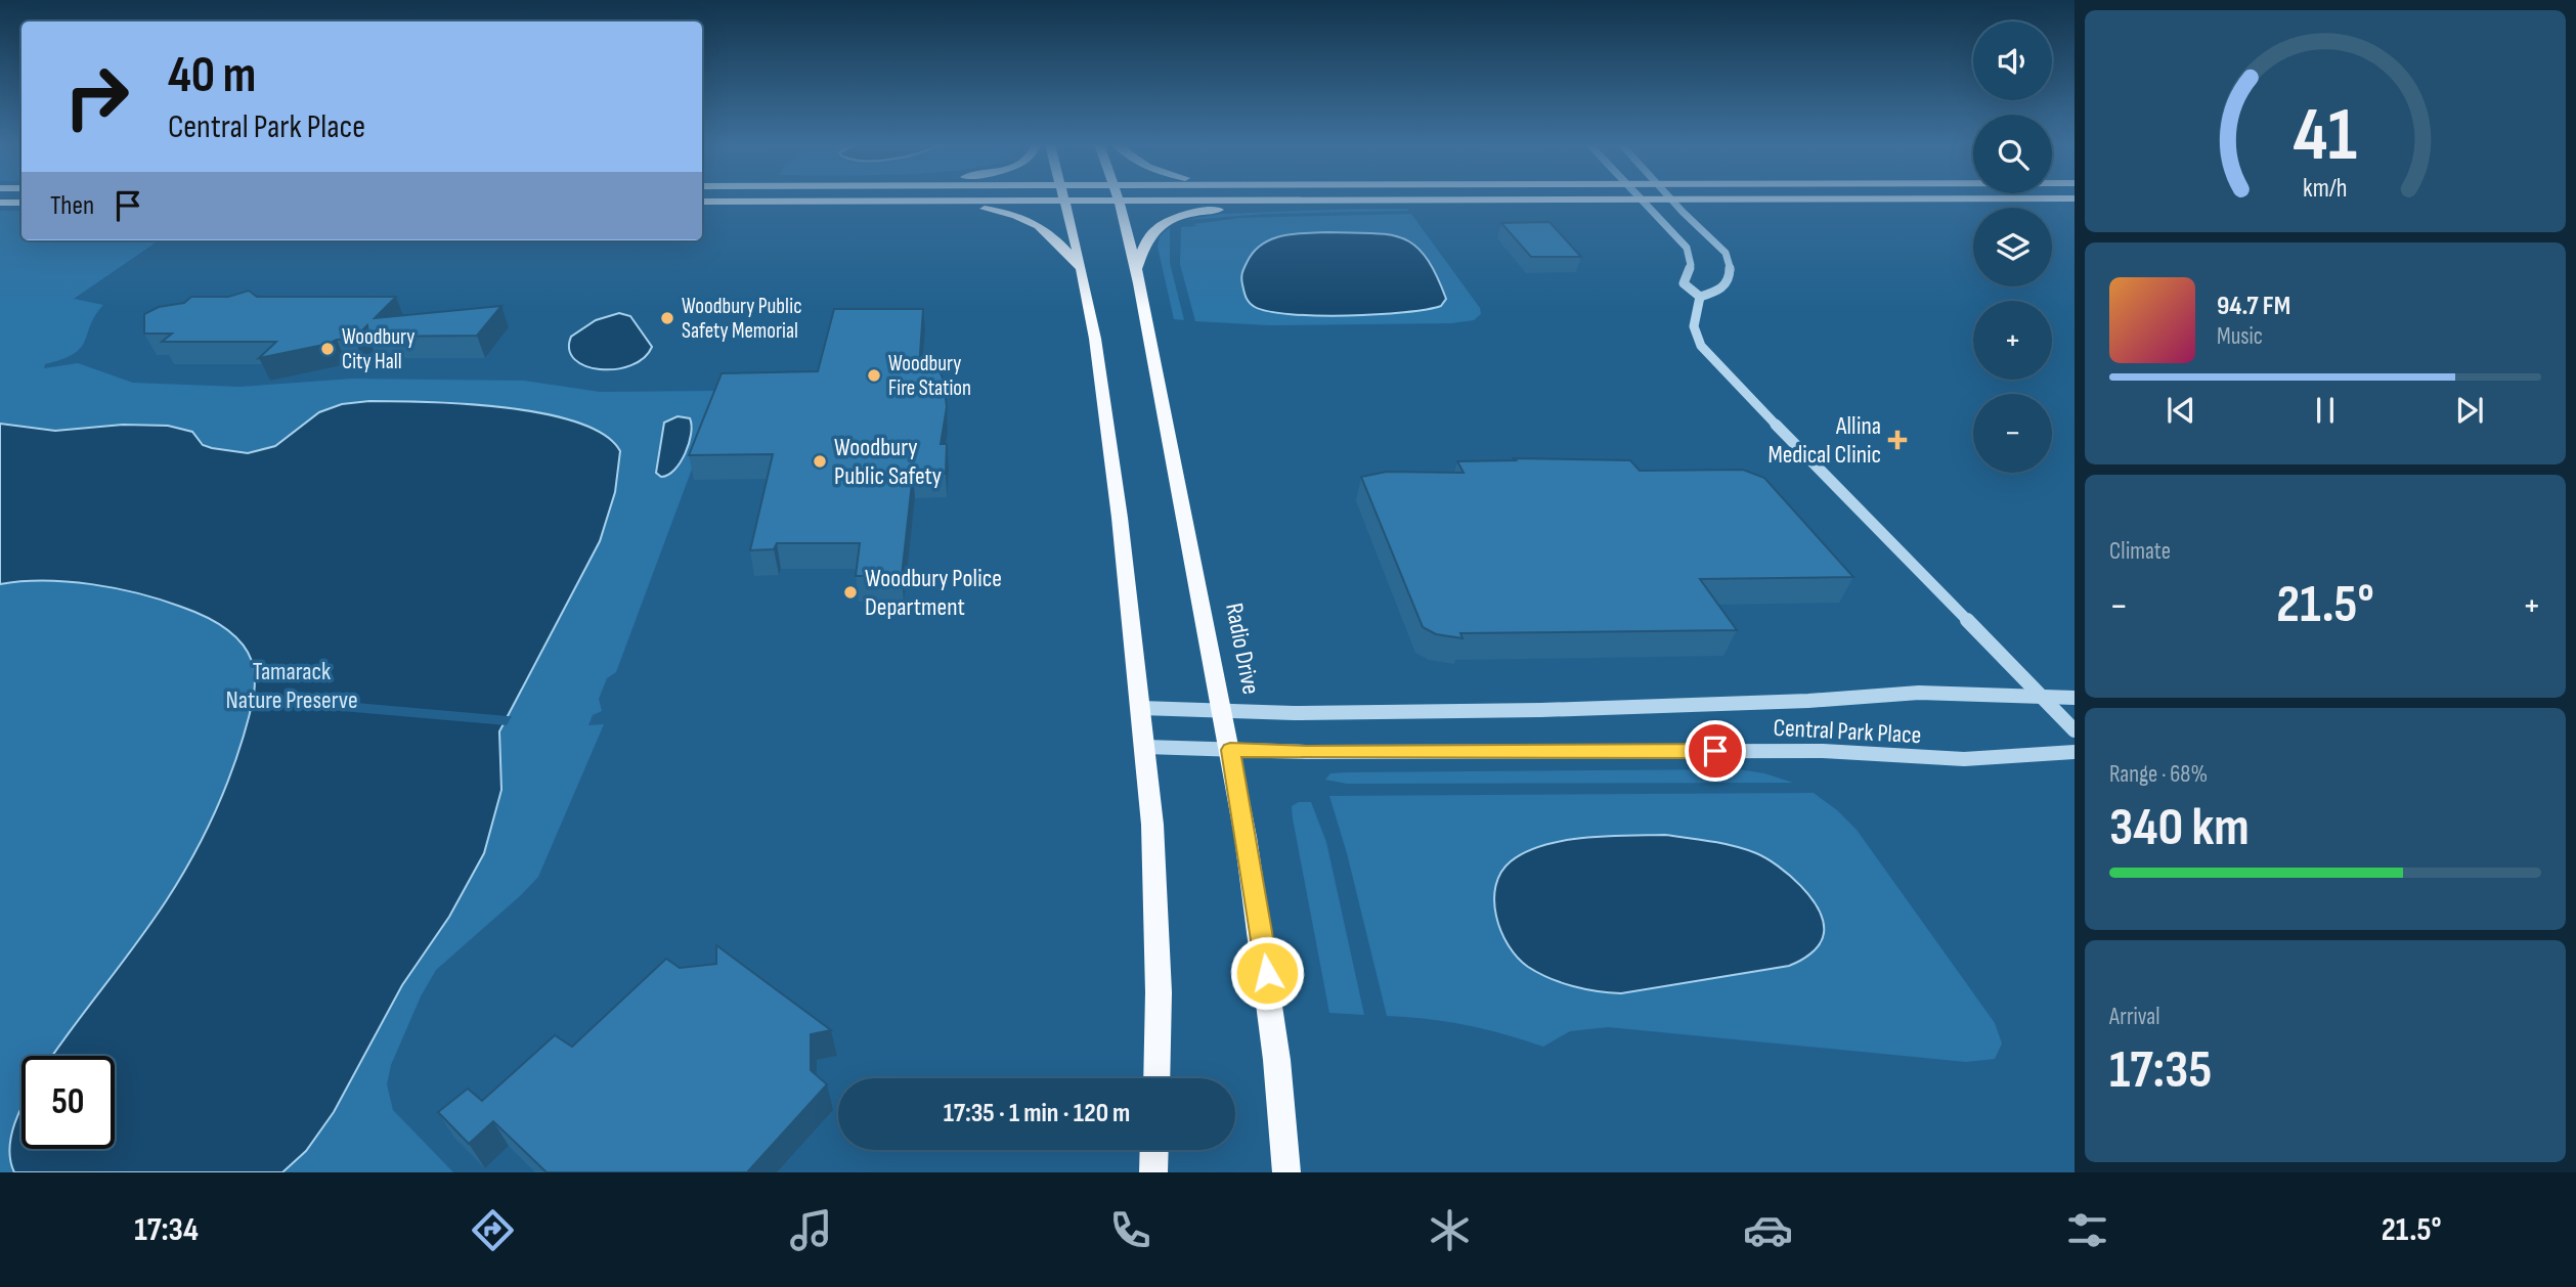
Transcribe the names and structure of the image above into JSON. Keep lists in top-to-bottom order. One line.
{"streets":{"main road":["Radio Drive"],"street":["Central Park Place"]},"crossings":[["Radio Drive","Central Park Place"]],"parks":["Tamarack Nature Preserve"],"places":{"other":["Woodbury Public Safety Memorial","Woodbury City Hall","Woodbury Fire Station","Woodbury Public Safety","Woodbury Police Department"],"health":["Allina Medical Clinic"]},"page":{"map_buttons":["+","−"],"turn":["40 m","Central Park Place"],"then":"Then","song":["94.7 FM","Music"],"tile":["Climate",["Range · 68%","340 km"],["Arrival","17:35"]],"heat":["−","21.5°","+"],"limit":"50","trip":"17:35 · 1 min · 120 m","tabs":["17:34","21.5°"],"gauge":["41","km/h"]}}
